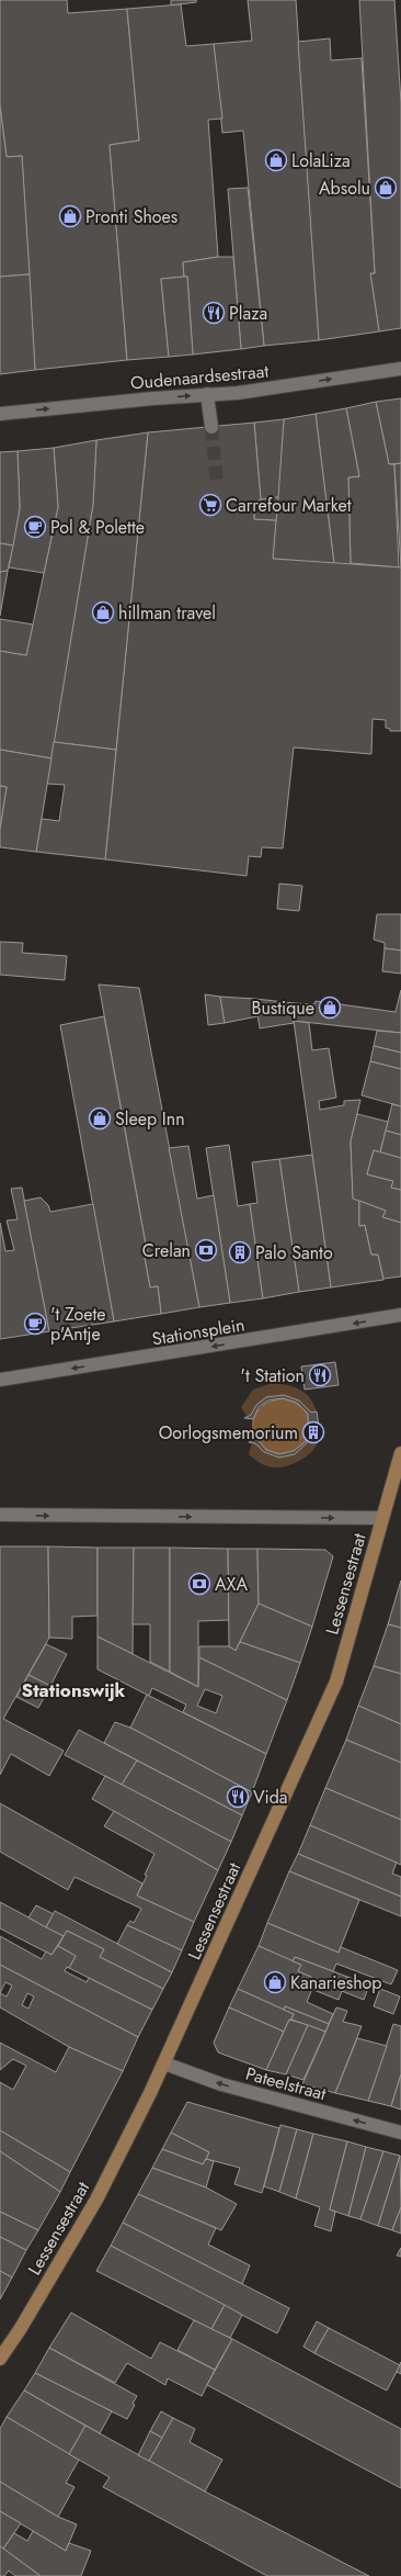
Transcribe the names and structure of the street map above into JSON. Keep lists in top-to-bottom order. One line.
{"streets":{"main road":["Lessensestraat"],"street":["Oudenaardsestraat","Stationsplein","Pateelstraat"]},"crossings":[["Lessensestraat","Pateelstraat"]],"one_way":["Oudenaardsestraat","Stationsplein","Pateelstraat"],"districts":["Stationswijk"],"places":{"shop":["LolaLiza","Absolu","Pronti Shoes","hillman travel","Bustique","Sleep Inn","Kanarieshop"],"restaurant":["Plaza","'t Station","Vida"],"supermarket":["Carrefour Market"],"cafe":["Pol & Polette","'t Zoete p'Antje"],"bank":["Crelan","AXA"],"building":["Palo Santo","Oorlogsmemorium"]}}
